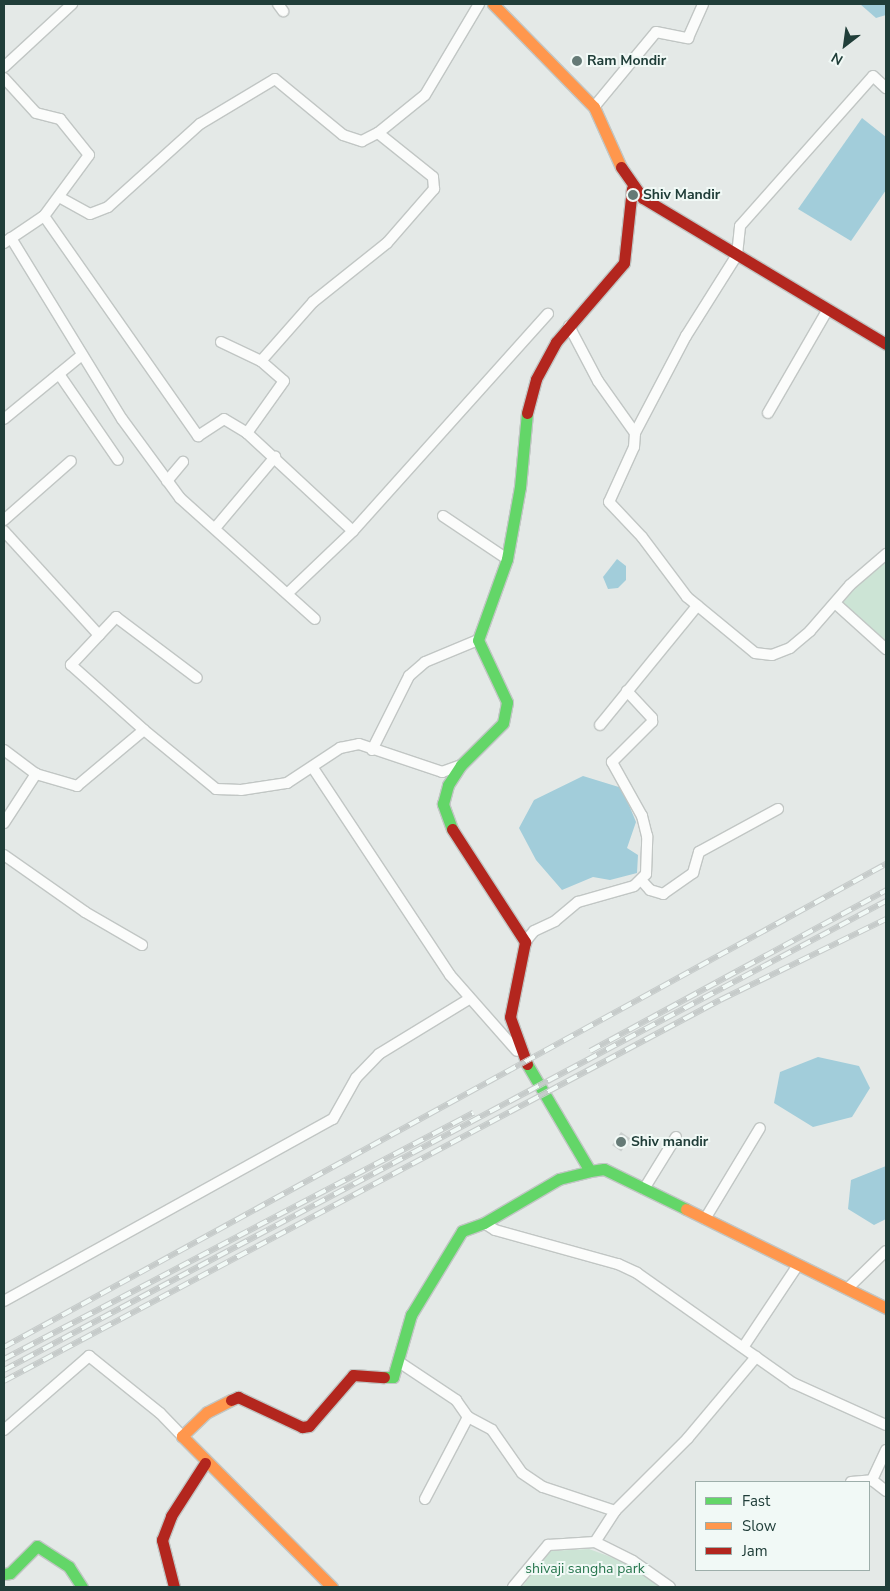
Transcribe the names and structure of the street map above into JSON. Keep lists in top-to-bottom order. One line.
{"parks":["shivaji sangha park"],"places":["Ram Mondir","Shiv Mandir","Shiv mandir"],"legend":["Fast","Slow","Jam"],"north":"bottom left"}
